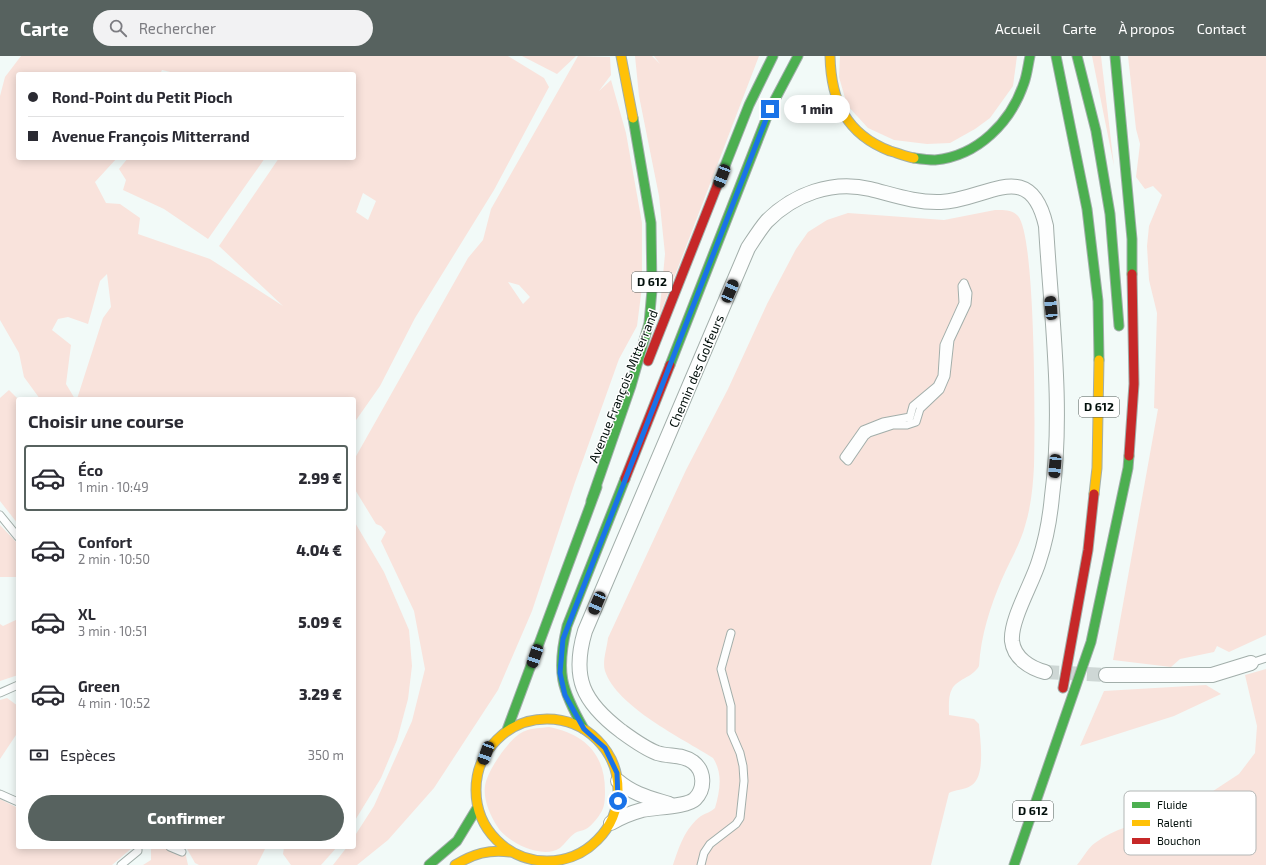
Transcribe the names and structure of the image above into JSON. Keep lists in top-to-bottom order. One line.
{"streets":{"main road":["D 612","Avenue François Mitterrand"],"street":["Chemin des Golfeurs"]},"crossings":[["D 612","Avenue François Mitterrand"]],"legend":["Fluide","Ralenti","Bouchon"],"page":{"header":"Carte","search":"Rechercher","nav":["Accueil","Carte","À propos","Contact"],"banner":["Rond-Point du Petit Pioch","Avenue François Mitterrand"],"bubble":"1 min","heading":"Choisir une course","list":[{"name":"Éco","note":"1 min · 10:49","value":"2.99 €"},{"name":"Confort","note":"2 min · 10:50","value":"4.04 €"},{"name":"XL","note":"3 min · 10:51","value":"5.09 €"},{"name":"Green","note":"4 min · 10:52","value":"3.29 €"}],"pay":["Espèces","350 m"],"buttons":"Confirmer"}}
